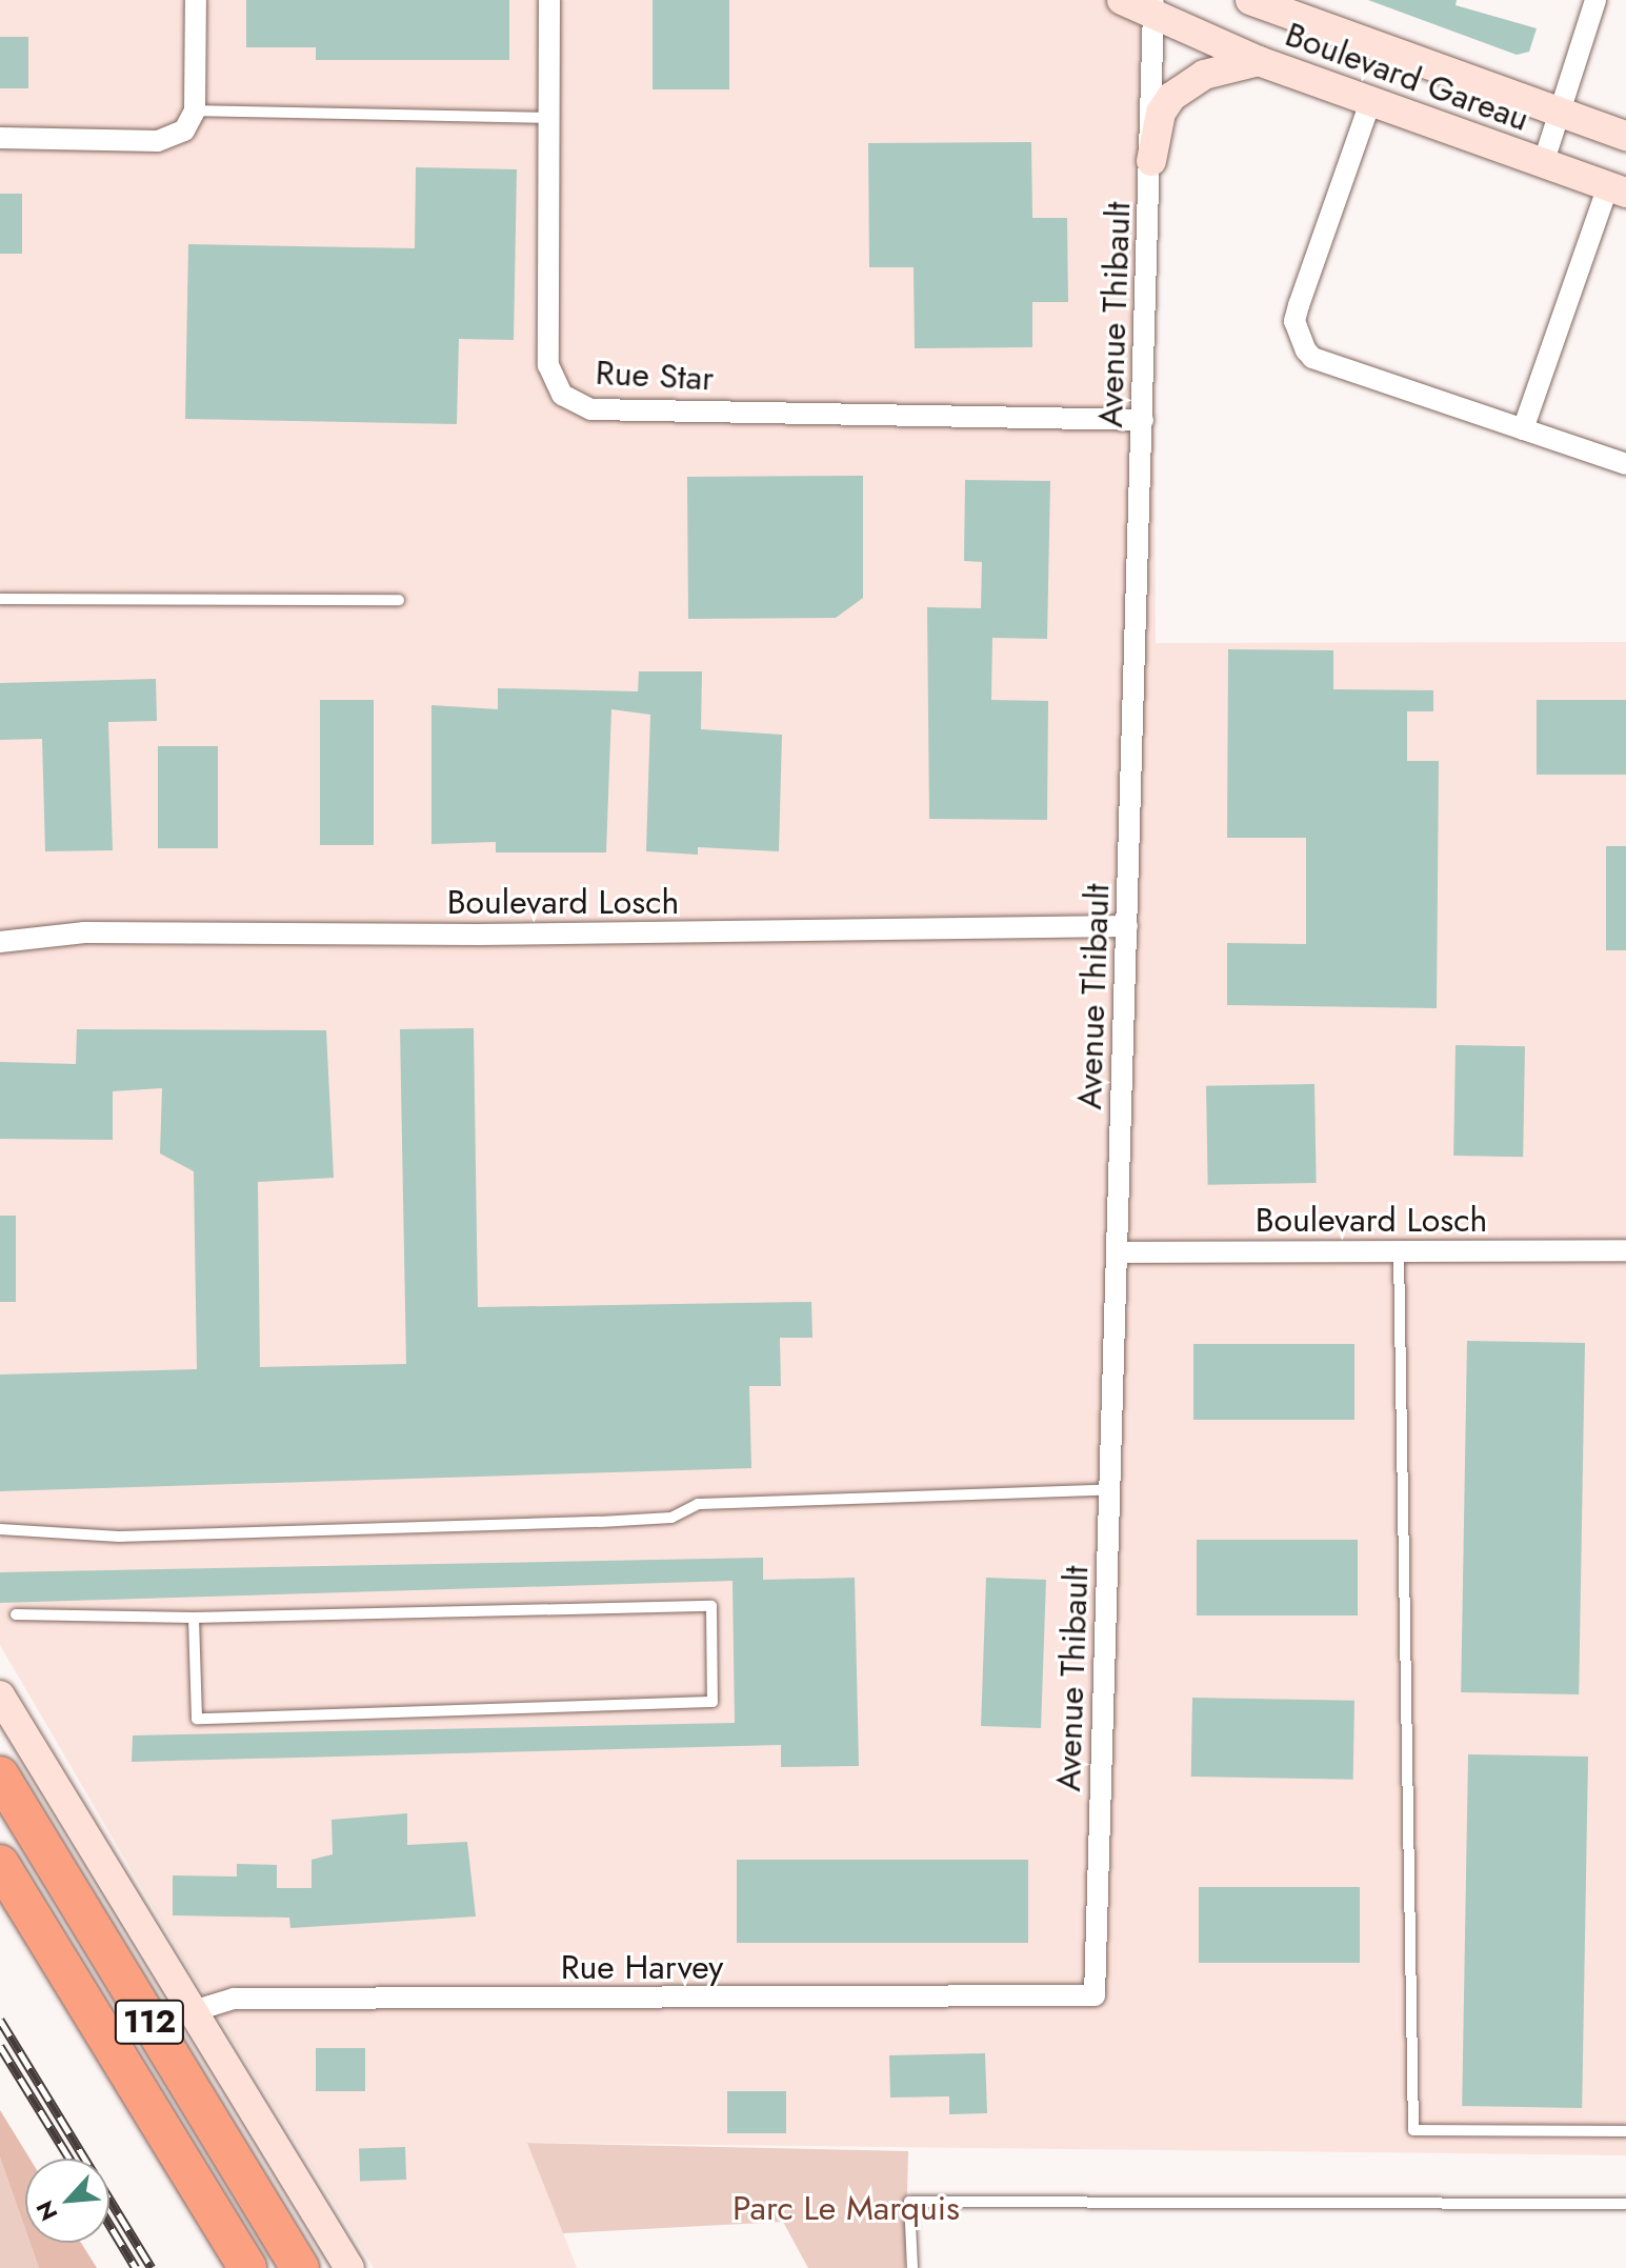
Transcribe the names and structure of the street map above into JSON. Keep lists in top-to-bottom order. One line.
{"streets":{"highway":["112"],"street":["Boulevard Gareau","Avenue Thibault","Rue Star","Boulevard Losch","Rue Harvey"]},"crossings":[["Boulevard Gareau","Avenue Thibault"],["Avenue Thibault","Rue Star"],["Avenue Thibault","Boulevard Losch"],["Avenue Thibault","Rue Harvey"]],"parks":["Parc Le Marquis"],"north":"bottom left"}
